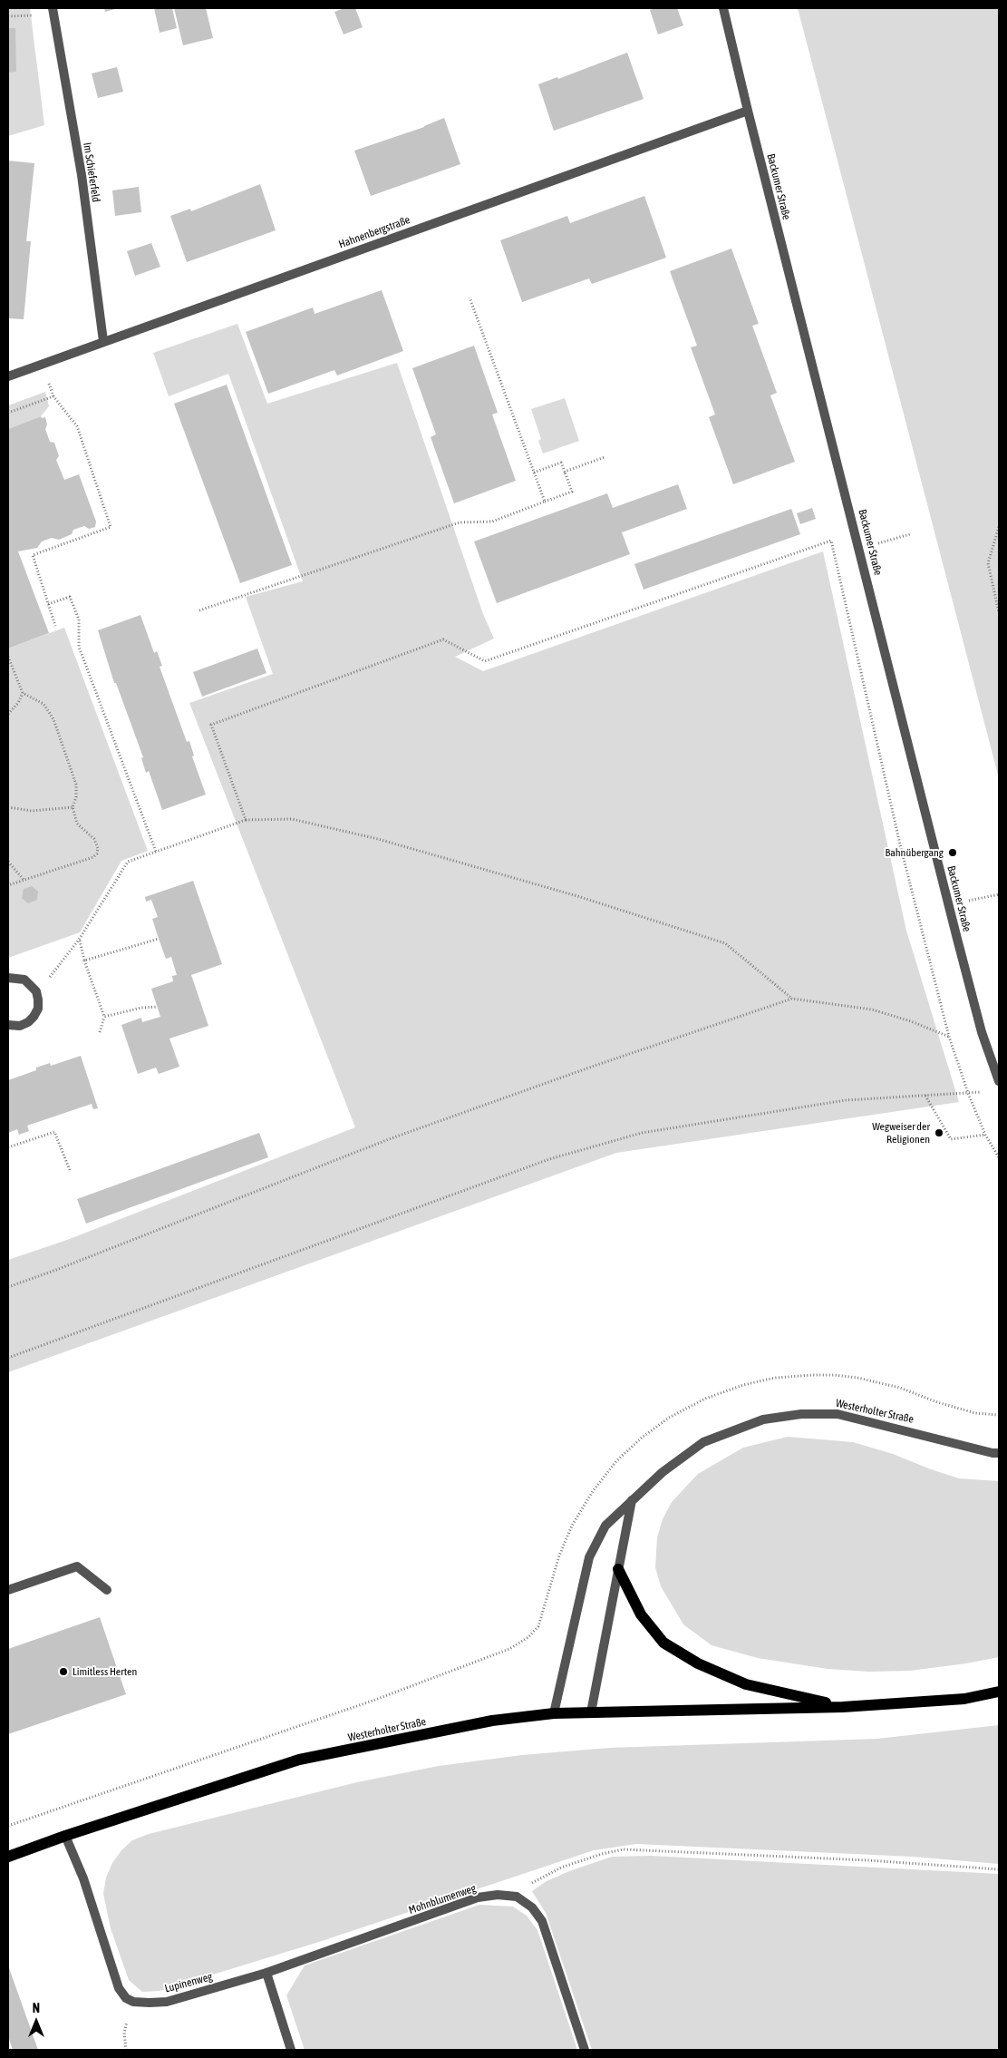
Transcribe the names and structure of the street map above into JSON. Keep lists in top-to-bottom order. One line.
{"streets":{"main road":["Westerholter Straße"],"street":["Im Schieferfeld","Backumer Straße","Hahnenbergstraße","Mohnblumenweg","Lupinenweg"]},"crossings":[["Im Schieferfeld","Hahnenbergstraße"],["Backumer Straße","Hahnenbergstraße"],["Mohnblumenweg","Lupinenweg"]],"places":["Bahnübergang","Wegweiser der Religionen","Limitless Herten"],"north":"top"}
